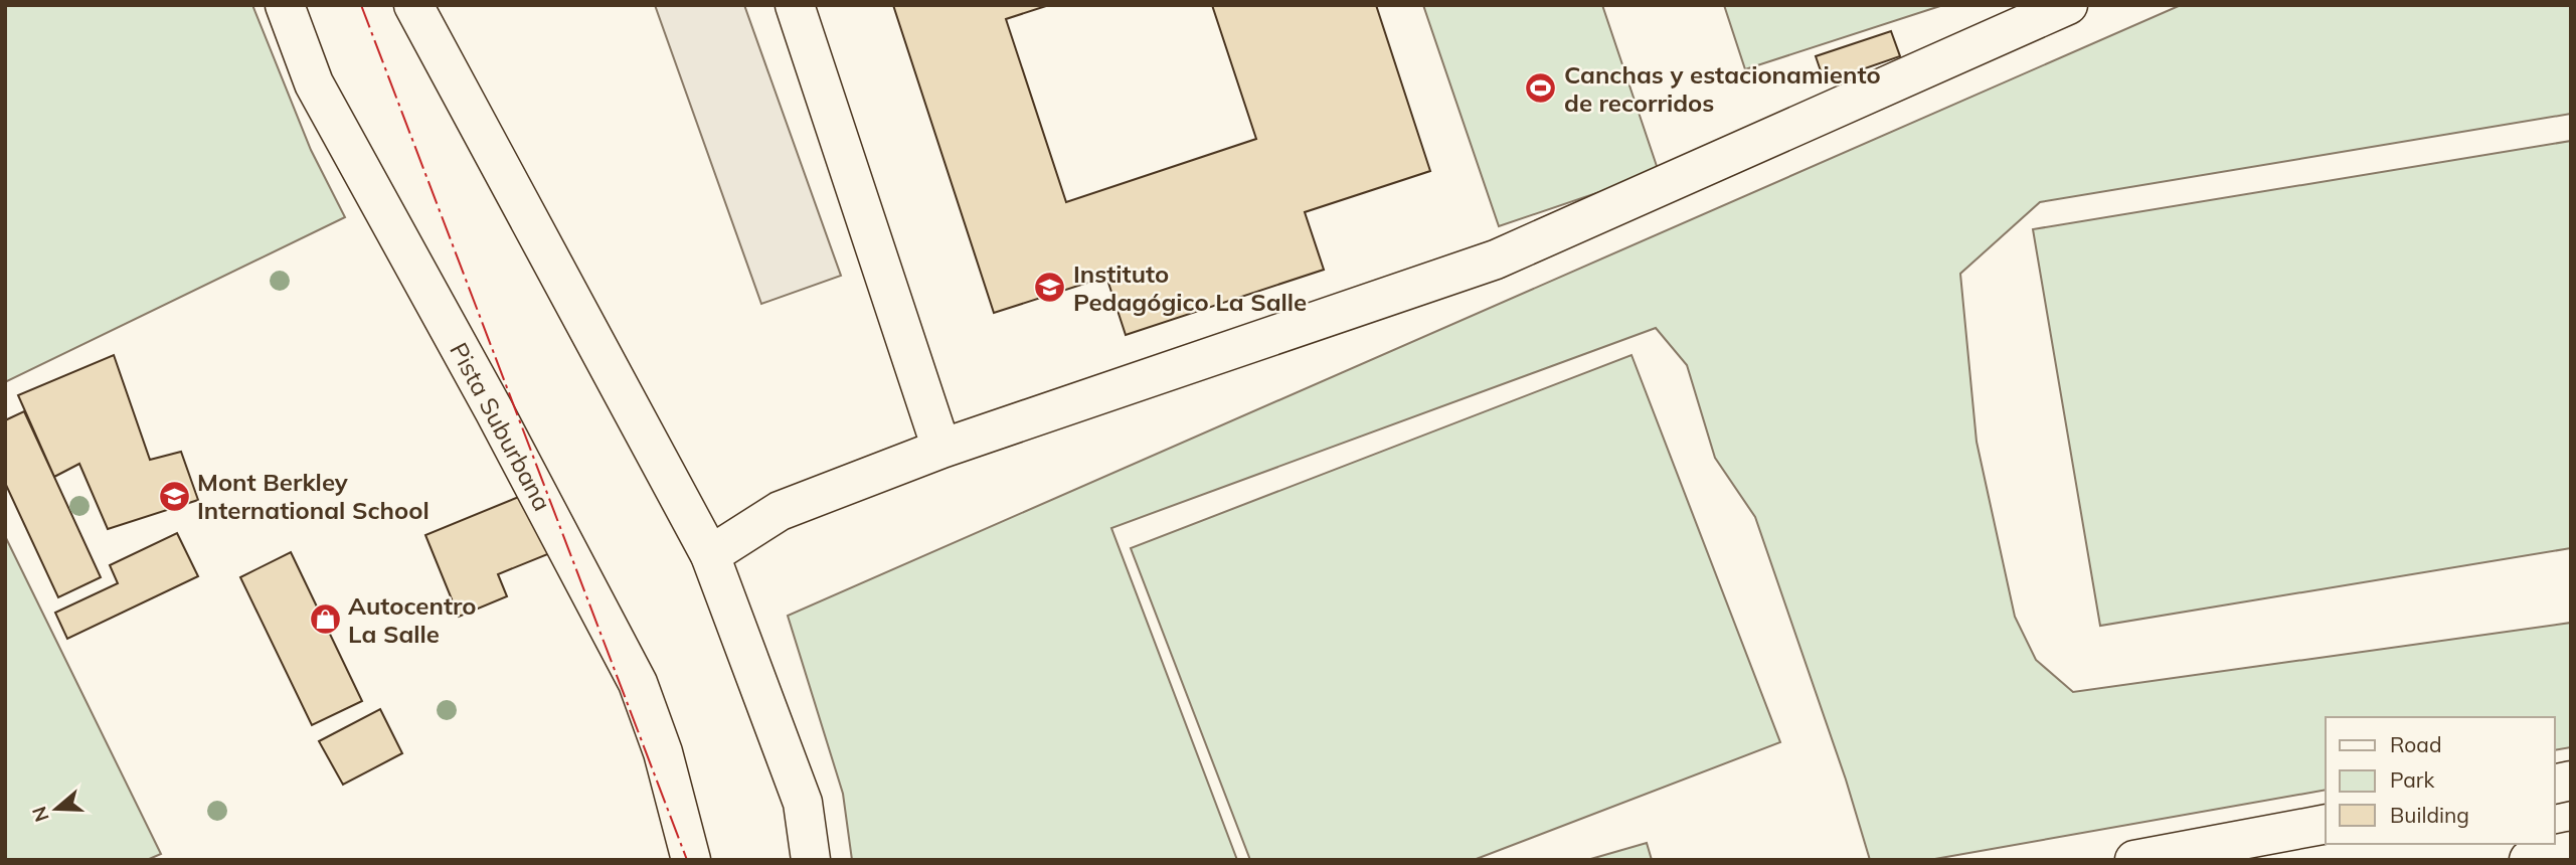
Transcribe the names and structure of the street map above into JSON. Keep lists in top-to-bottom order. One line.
{"streets":{"main road":["Pista Suburbana"]},"places":{"sports":["Canchas y estacionamiento de recorridos"],"school or university":["Instituto Pedagógico La Salle","Mont Berkley International School"],"shop":["Autocentro La Salle"]},"legend":["Road","Park","Building"],"north":"left"}
